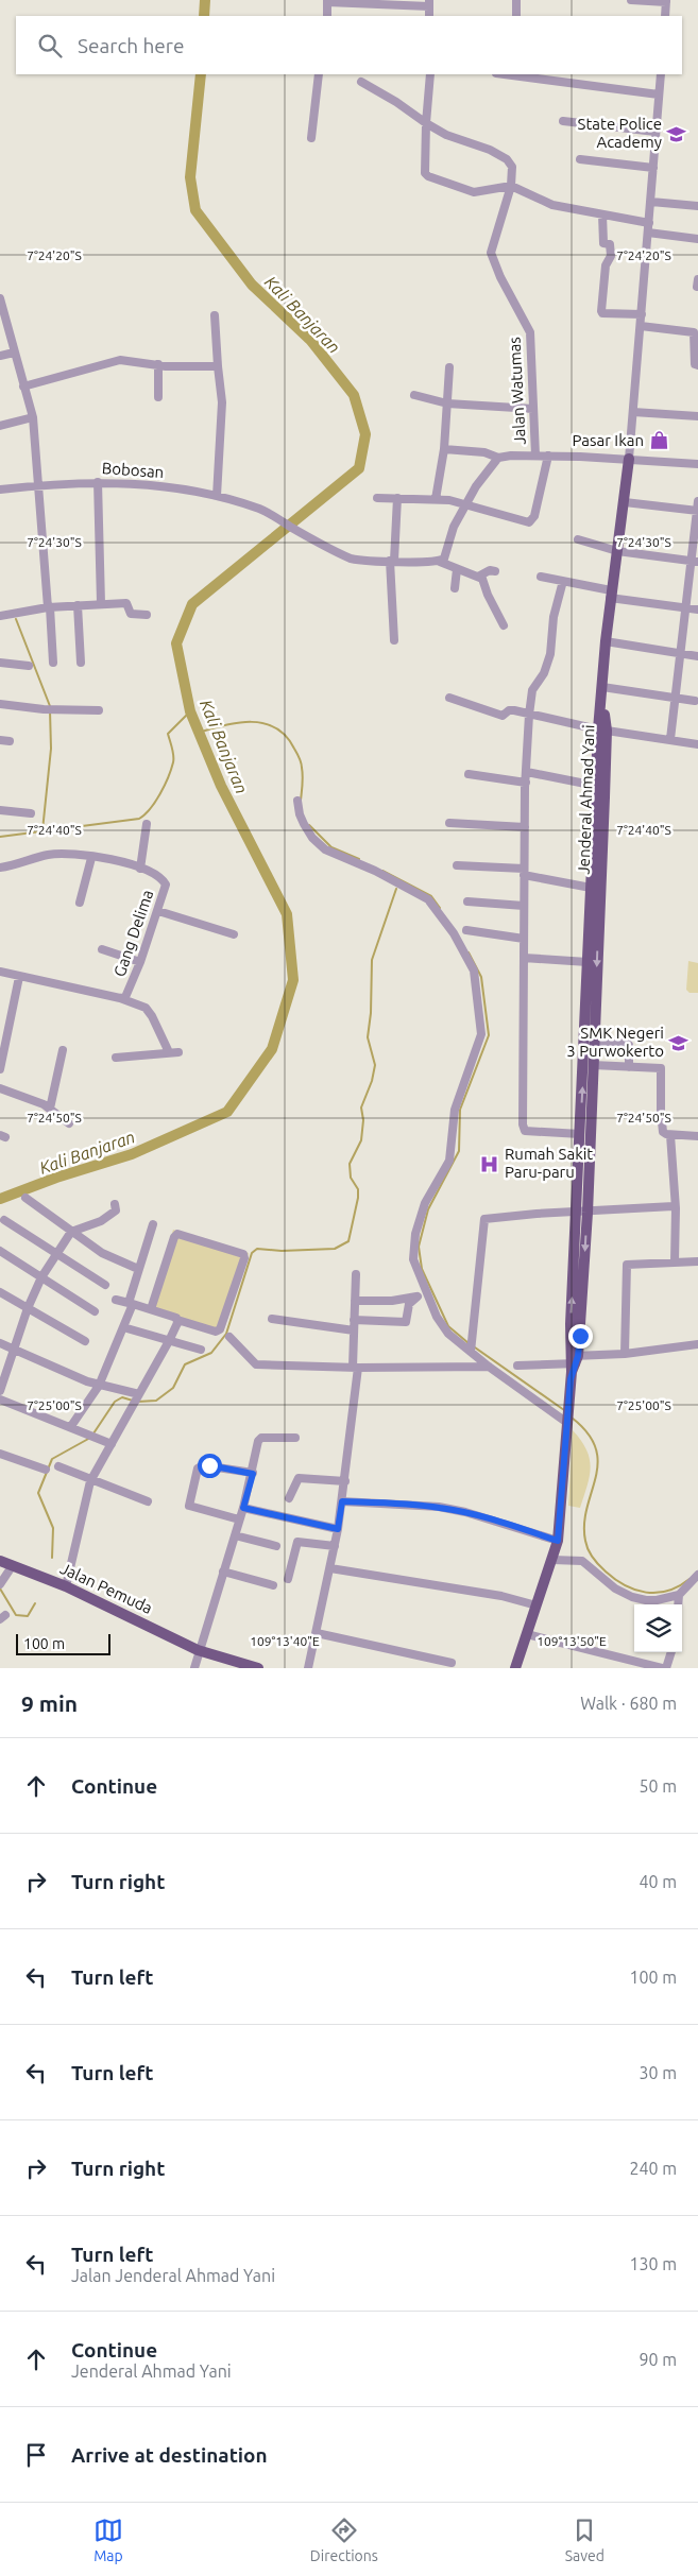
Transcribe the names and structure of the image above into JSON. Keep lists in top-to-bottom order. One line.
{"streets":{"main road":["Jenderal Ahmad Yani","Jalan Pemuda"],"street":["Jalan Watumas","Bobosan","Gang Delima"]},"water":["Kali Banjaran"],"places":{"school or university":["State Police Academy","SMK Negeri 3 Purwokerto"],"shop":["Pasar Ikan"],"hospital":["Rumah Sakit Paru-paru"]},"scale_bar":"100 m","page":{"search":"Search here","scale":"100 m","heading":["9 min","Walk · 680 m"],"list":[["Continue","50 m"],["Turn right","40 m"],["Turn left","100 m"],["Turn left","30 m"],["Turn right","240 m"],["Turn left","Jalan Jenderal Ahmad Yani","130 m"],["Continue","Jenderal Ahmad Yani","90 m"],"Arrive at destination"],"nav":["Map","Directions","Saved"]},"coordinates":["7°24'20\"S","7°24'30\"S","7°24'40\"S","7°24'50\"S","7°25'00\"S","109°13'40\"E","109°13'50\"E"]}
